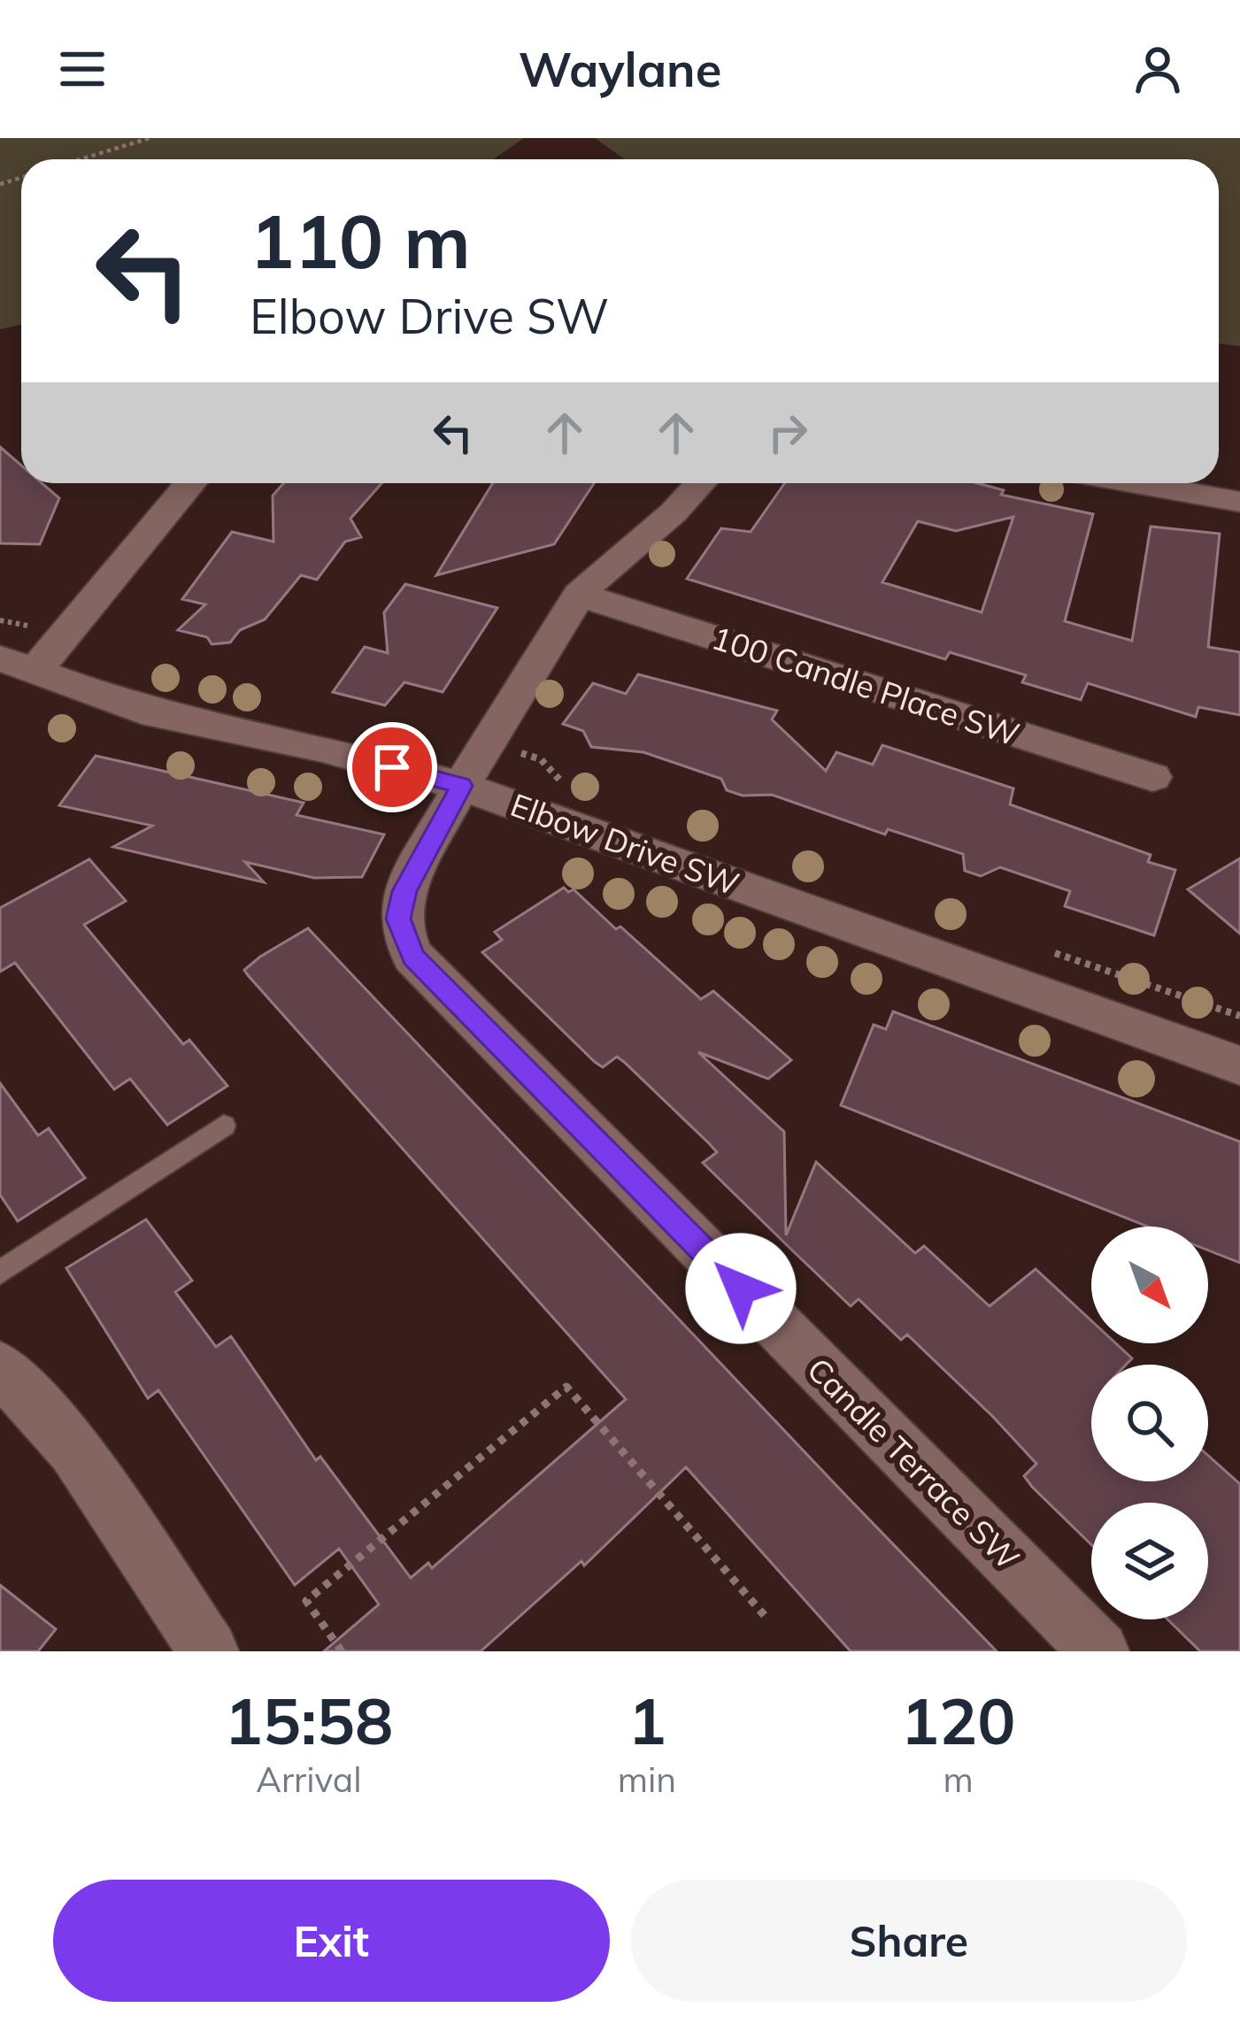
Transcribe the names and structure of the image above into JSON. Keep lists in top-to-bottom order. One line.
{"streets":{"street":["100 Candle Place SW","Elbow Drive SW","Candle Terrace SW"]},"crossings":[["100 Candle Place SW","Candle Terrace SW"],["Elbow Drive SW","Candle Terrace SW"]],"north":"bottom right","page":{"header":"Waylane","turn":["110 m","Elbow Drive SW"],"eta":["15:58","Arrival","1","min","120","m"],"buttons":["Exit","Share"]}}
